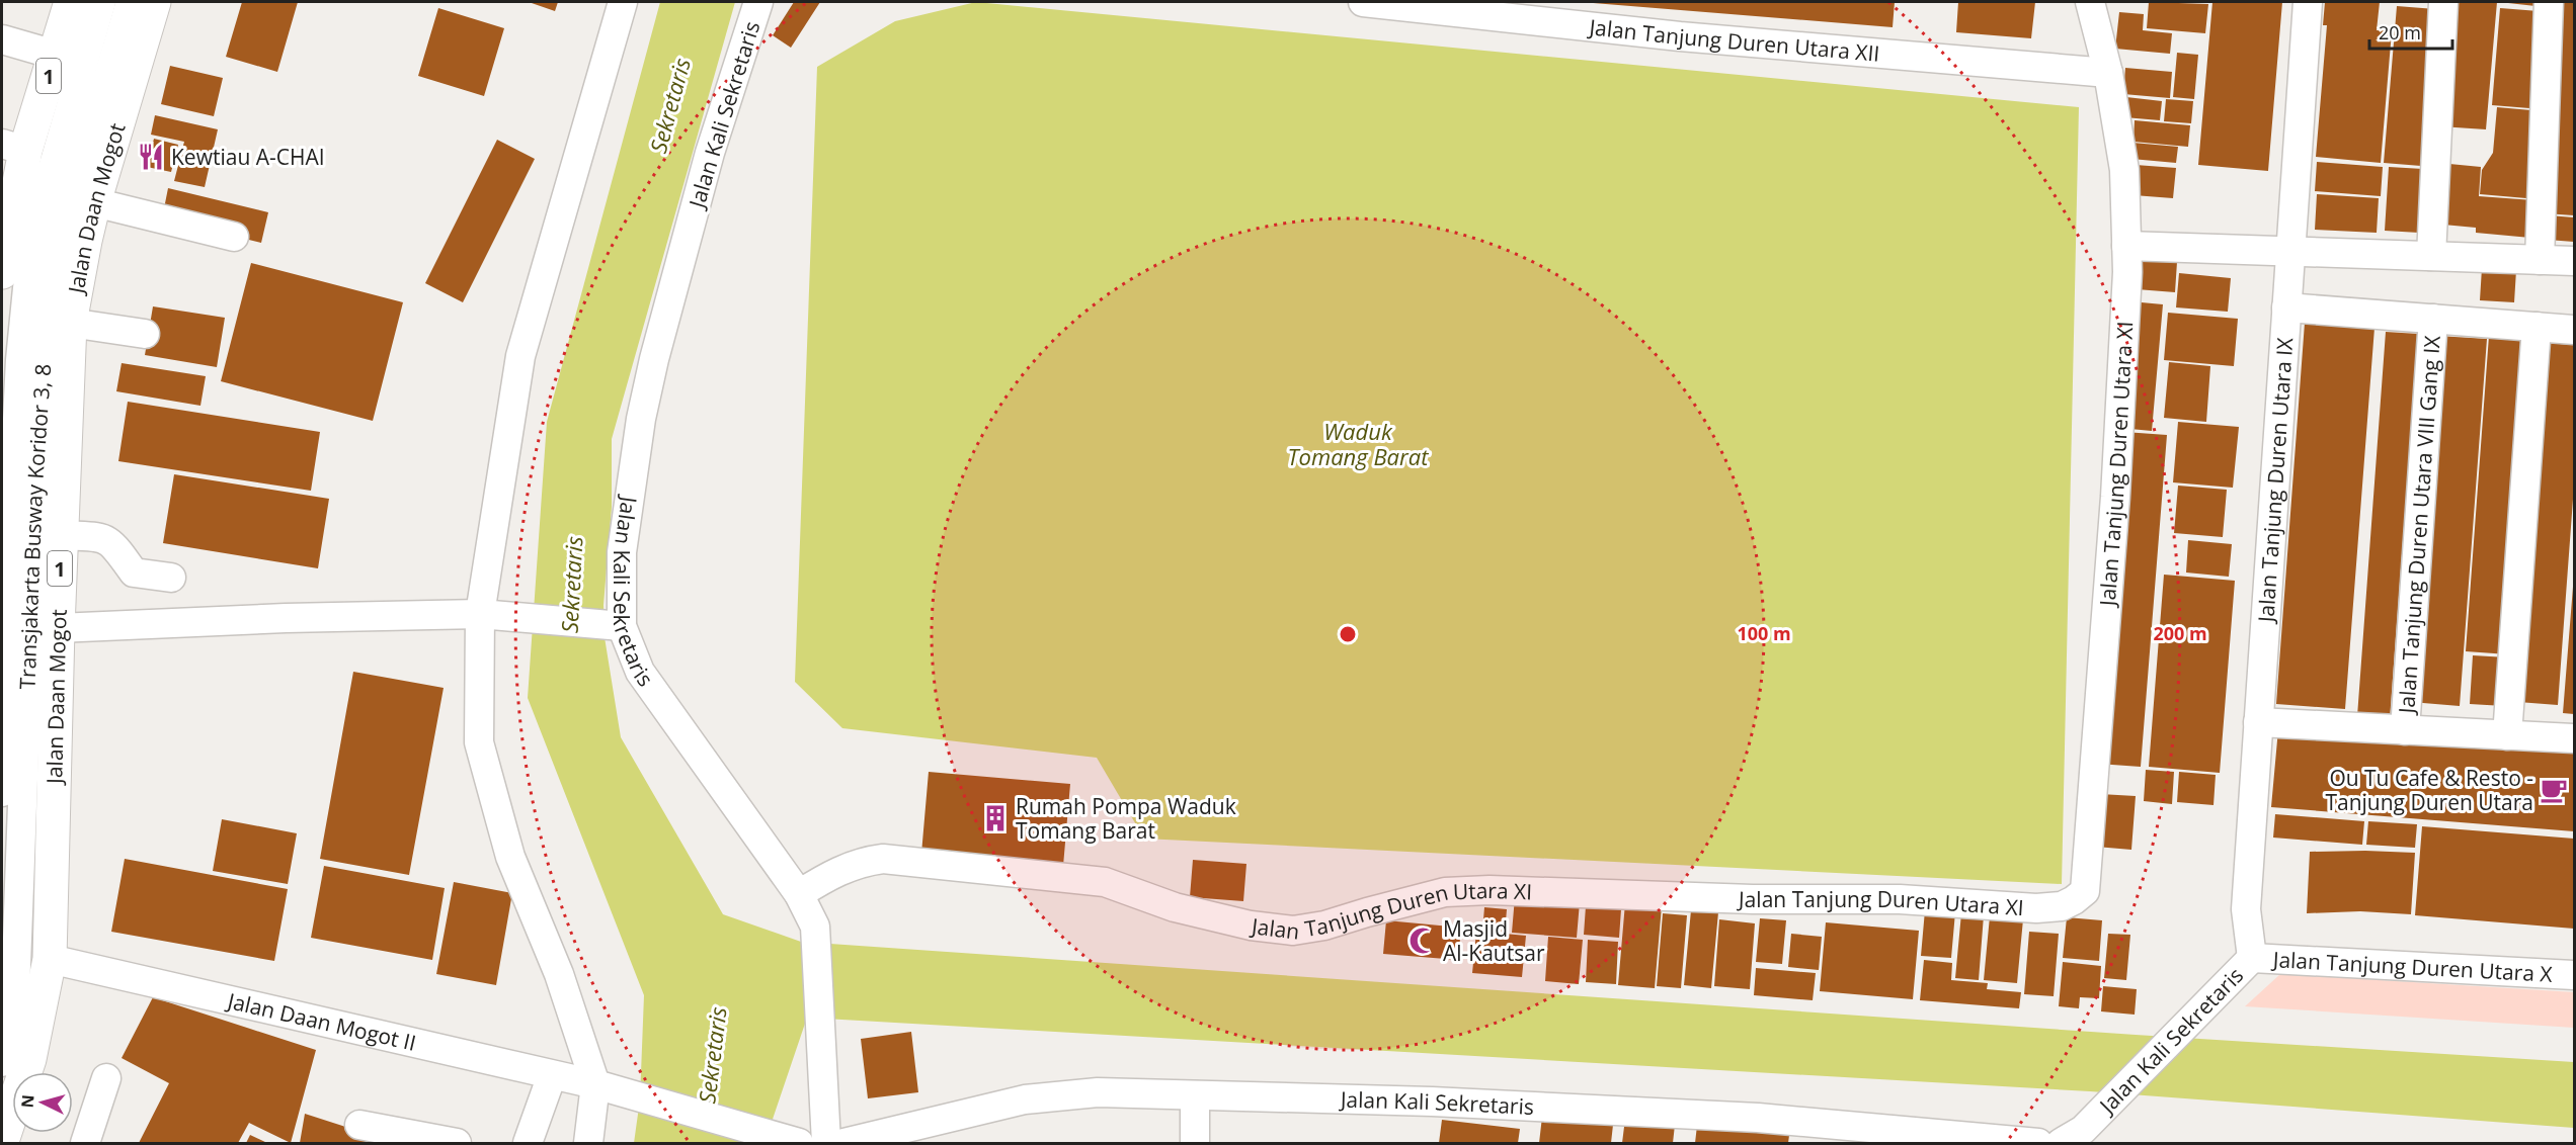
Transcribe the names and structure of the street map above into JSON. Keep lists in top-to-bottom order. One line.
{"streets":{"highway":["1","Jalan Daan Mogot"],"street":["Jalan Tanjung Duren Utara XII","Jalan Kali Sekretaris","Jalan Tanjung Duren Utara XI","Jalan Tanjung Duren Utara IX","Jalan Tanjung Duren Utara VIII Gang IX","Transjakarta Busway Koridor 3, 8","Jalan Tanjung Duren Utara X","Jalan Daan Mogot II"]},"crossings":[["Jalan Tanjung Duren Utara XII","Jalan Tanjung Duren Utara XI"],["Jalan Kali Sekretaris","Jalan Tanjung Duren Utara XI"],["Jalan Kali Sekretaris","Jalan Tanjung Duren Utara IX"],["Jalan Kali Sekretaris","Jalan Tanjung Duren Utara X"],["Jalan Daan Mogot","Jalan Daan Mogot II"],["Jalan Tanjung Duren Utara IX","Jalan Tanjung Duren Utara X"]],"water":["Sekretaris","Waduk Tomang Barat"],"places":{"restaurant":["Kewtiau A-CHAI"],"cafe":["Ou Tu Cafe & Resto - Tanjung Duren Utara"],"building":["Rumah Pompa Waduk Tomang Barat"],"mosque":["Masjid Al-Kautsar"]},"scale_bar":"20 m","north":"left","rings":["100 m","200 m"]}
